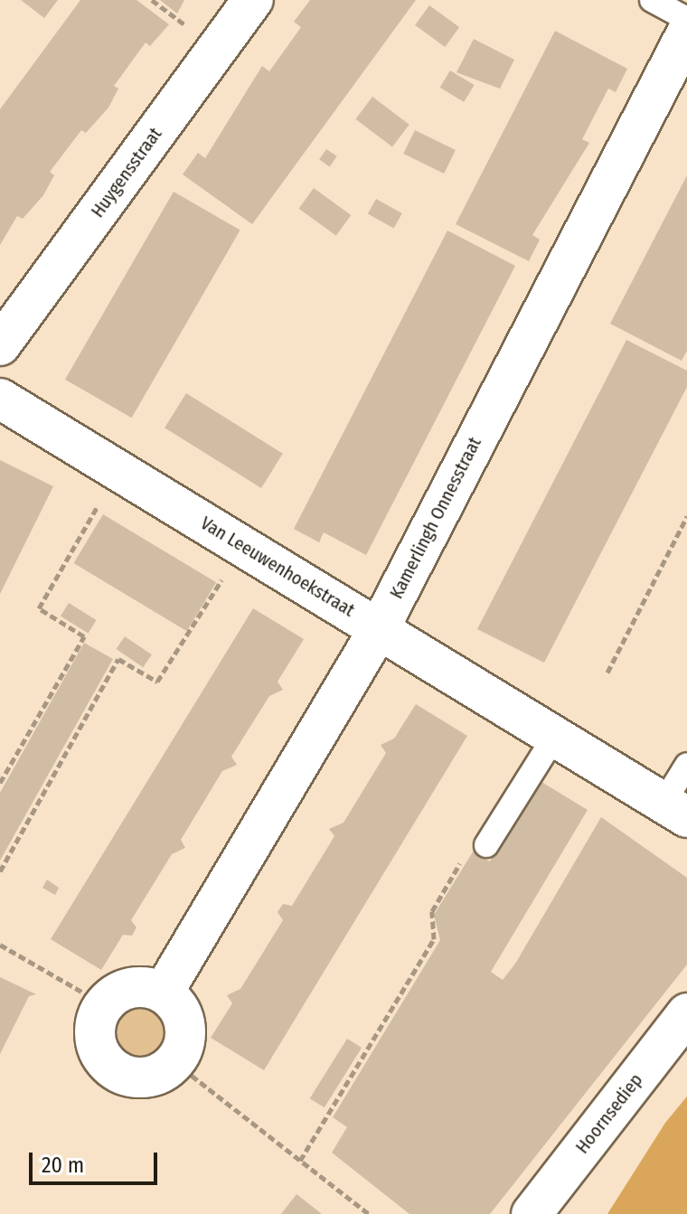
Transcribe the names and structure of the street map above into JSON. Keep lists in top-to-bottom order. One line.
{"streets":{"street":["Huygensstraat","Kamerlingh Onnesstraat","Van Leeuwenhoekstraat","Hoornsediep"]},"crossings":[["Kamerlingh Onnesstraat","Van Leeuwenhoekstraat"]],"scale_bar":"20 m"}
